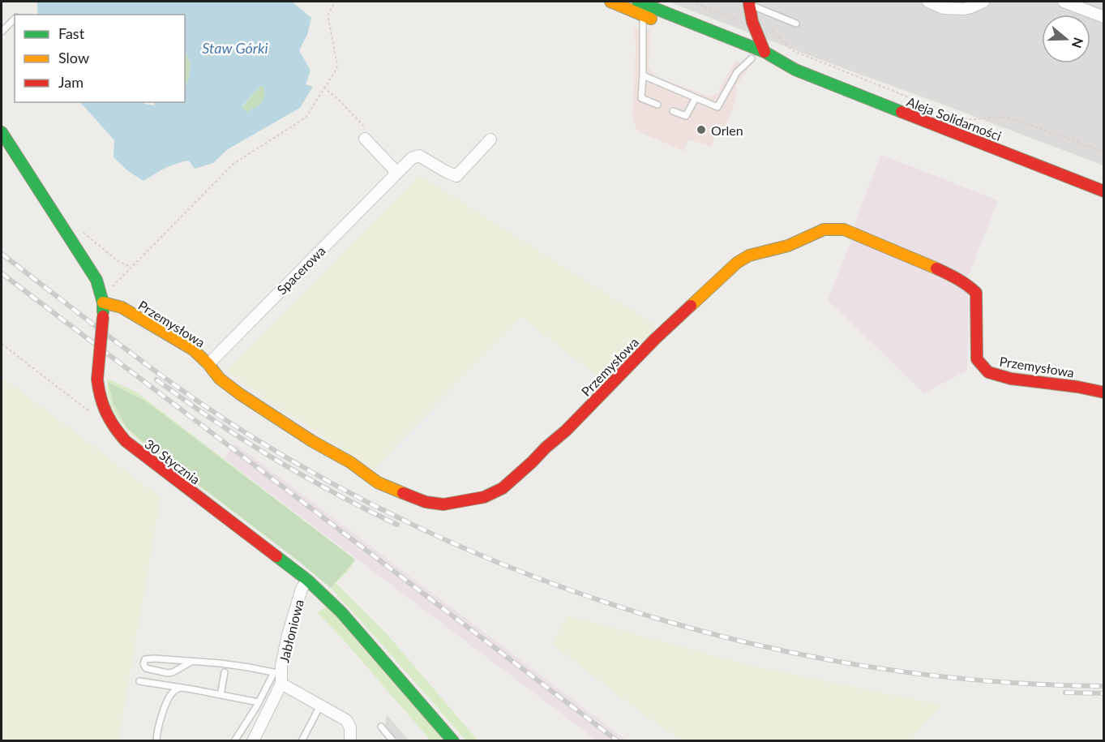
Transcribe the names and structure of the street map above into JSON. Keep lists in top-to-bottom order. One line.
{"streets":{"street":["Aleja Solidarności","Spacerowa","Przemysłowa","30 Stycznia","Jabłoniowa"]},"crossings":[["Spacerowa","Przemysłowa"],["Przemysłowa","30 Stycznia"],["30 Stycznia","Jabłoniowa"]],"water":["Staw Górki"],"places":["Orlen"],"legend":["Fast","Slow","Jam"],"north":"right"}
